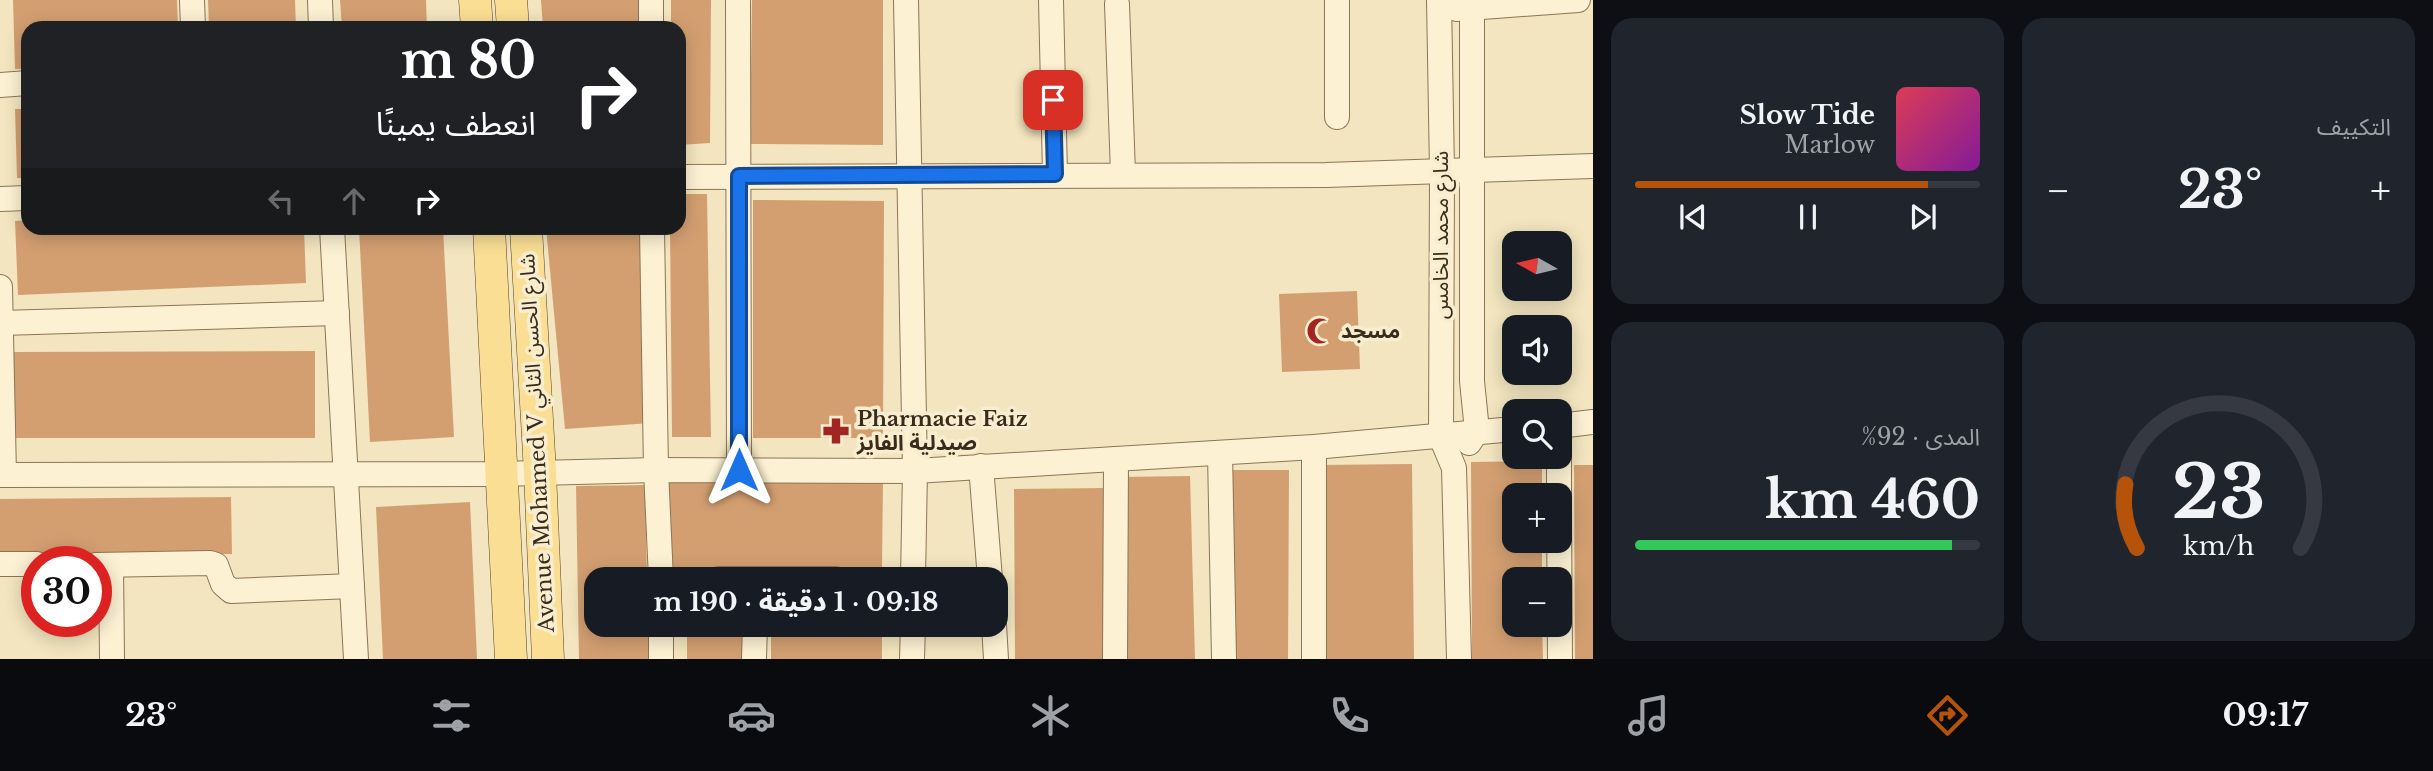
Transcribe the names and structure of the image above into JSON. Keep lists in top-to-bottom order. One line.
{"streets":{"main road":["Avenue Mohamed V شارع الحسن الثاني"],"street":["شارع محمد الخامس"]},"places":{"mosque":["مسجد"],"pharmacy":["Pharmacie Faiz صيدلية الفايز"]},"north":"left","page":{"tile":["التكييف",["المدى · 92%","460 km"]],"turn":["80 m","انعطف يمينًا"],"song":["Slow Tide","Marlow"],"heat":["−","23°","+"],"map_buttons":["+","−"],"limit":"30","trip":"09:18 · 1 دقيقة · 190 m","tabs":["09:17","23°"],"gauge":["23","km/h"]}}
